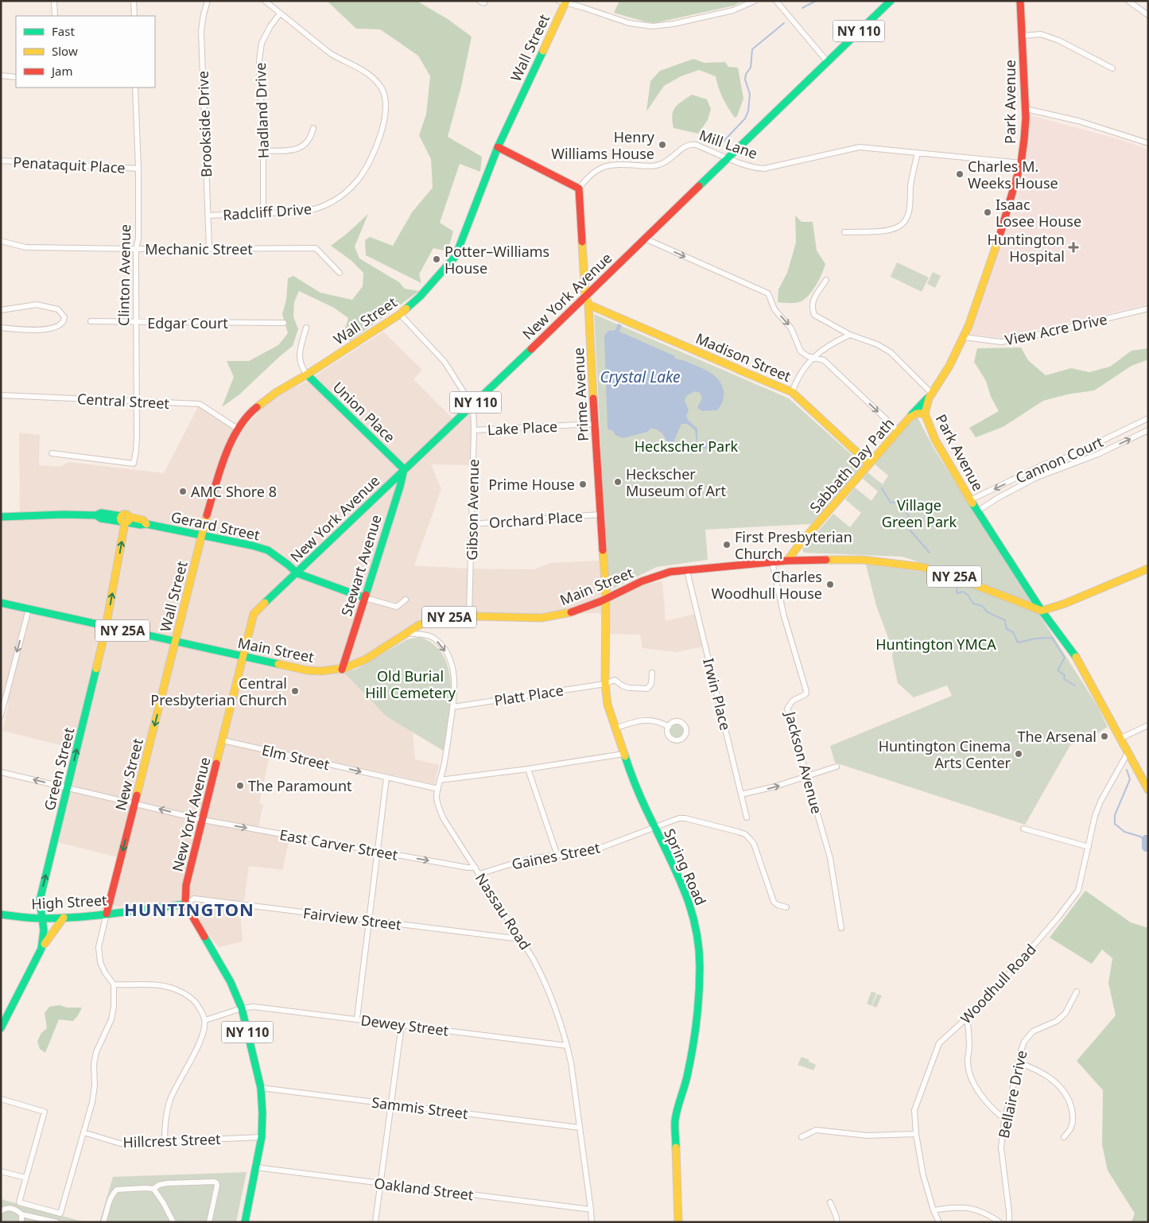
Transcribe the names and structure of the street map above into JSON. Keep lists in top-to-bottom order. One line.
{"streets":{"main road":["NY 110","Wall Street","Park Avenue","New York Avenue","Madison Street","Prime Avenue","Union Place","Sabbath Day Path","Gerard Street","Stewart Avenue","NY 25A","Main Street","Green Street","New Street","Spring Road","High Street"],"street":["Hadland Drive","Brookside Drive","Mill Lane","Penataquit Place","Radcliff Drive","Mechanic Street","Clinton Avenue","Edgar Court","View Acre Drive","Central Street","Lake Place","Cannon Court","Gibson Avenue","Orchard Place","Irwin Place","Platt Place","Elm Street","Jackson Avenue","East Carver Street","Gaines Street","Nassau Road","Fairview Street","Woodhull Road","Dewey Street","Bellaire Drive","Sammis Street","Hillcrest Street","Oakland Street"]},"crossings":[["NY 110","New York Avenue"],["NY 110","High Street"],["NY 110","Fairview Street"],["NY 110","Dewey Street"],["NY 110","Sammis Street"],["NY 110","Hillcrest Street"],["NY 110","Oakland Street"],["Wall Street","Central Street"],["Wall Street","Union Place"],["Wall Street","Gerard Street"],["Wall Street","Main Street"],["Wall Street","New Street"],["Park Avenue","Mill Lane"],["Park Avenue","View Acre Drive"],["Park Avenue","Cannon Court"],["Park Avenue","Sabbath Day Path"],["Park Avenue","Main Street"],["Park Avenue","Woodhull Road"],["Hadland Drive","Radcliff Drive"],["Brookside Drive","Radcliff Drive"],["Brookside Drive","Mechanic Street"],["Mill Lane","New York Avenue"],["Mill Lane","Prime Avenue"],["Penataquit Place","Clinton Avenue"],["Mechanic Street","Clinton Avenue"],["Clinton Avenue","Edgar Court"],["Clinton Avenue","Central Street"],["New York Avenue","Prime Avenue"],["New York Avenue","Union Place"],["New York Avenue","Gibson Avenue"],["New York Avenue","Gerard Street"],["New York Avenue","Stewart Avenue"],["New York Avenue","Main Street"],["New York Avenue","Elm Street"],["New York Avenue","East Carver Street"],["New York Avenue","High Street"],["New York Avenue","Fairview Street"],["Madison Street","Prime Avenue"],["Madison Street","Sabbath Day Path"],["Prime Avenue","Lake Place"],["Prime Avenue","Orchard Place"],["Prime Avenue","Main Street"],["Prime Avenue","Spring Road"],["Union Place","Stewart Avenue"],["Lake Place","Gibson Avenue"],["Sabbath Day Path","Main Street"],["Gibson Avenue","Orchard Place"],["Gibson Avenue","Main Street"],["Gerard Street","Stewart Avenue"],["Stewart Avenue","Main Street"],["Main Street","Irwin Place"],["Main Street","Jackson Avenue"],["Main Street","Green Street"],["Main Street","New Street"],["Main Street","Spring Road"],["Main Street","Nassau Road"],["Platt Place","Spring Road"],["Platt Place","Nassau Road"],["Elm Street","Nassau Road"],["Green Street","East Carver Street"],["Green Street","High Street"],["New Street","East Carver Street"],["New Street","High Street"],["East Carver Street","Nassau Road"],["Gaines Street","Spring Road"],["Gaines Street","Nassau Road"],["High Street","Fairview Street"],["Nassau Road","Fairview Street"],["Nassau Road","Dewey Street"],["Nassau Road","Sammis Street"],["Nassau Road","Oakland Street"]],"one_way":["Elm Street","Green Street","New Street"],"districts":["HUNTINGTON"],"water":["Crystal Lake"],"parks":["Heckscher Park","Village Green Park","Huntington YMCA","Old Burial Hill Cemetery"],"places":{"other":["Henry Williams House","Charles M. Weeks House","Isaac Losee House","Potter–Williams House","Heckscher Museum of Art","Prime House","AMC Shore 8","First Presbyterian Church","Charles Woodhull House","Central Presbyterian Church","The Arsenal","Huntington Cinema Arts Center","The Paramount"],"health":["Huntington Hospital"]},"legend":["Fast","Slow","Jam"]}
